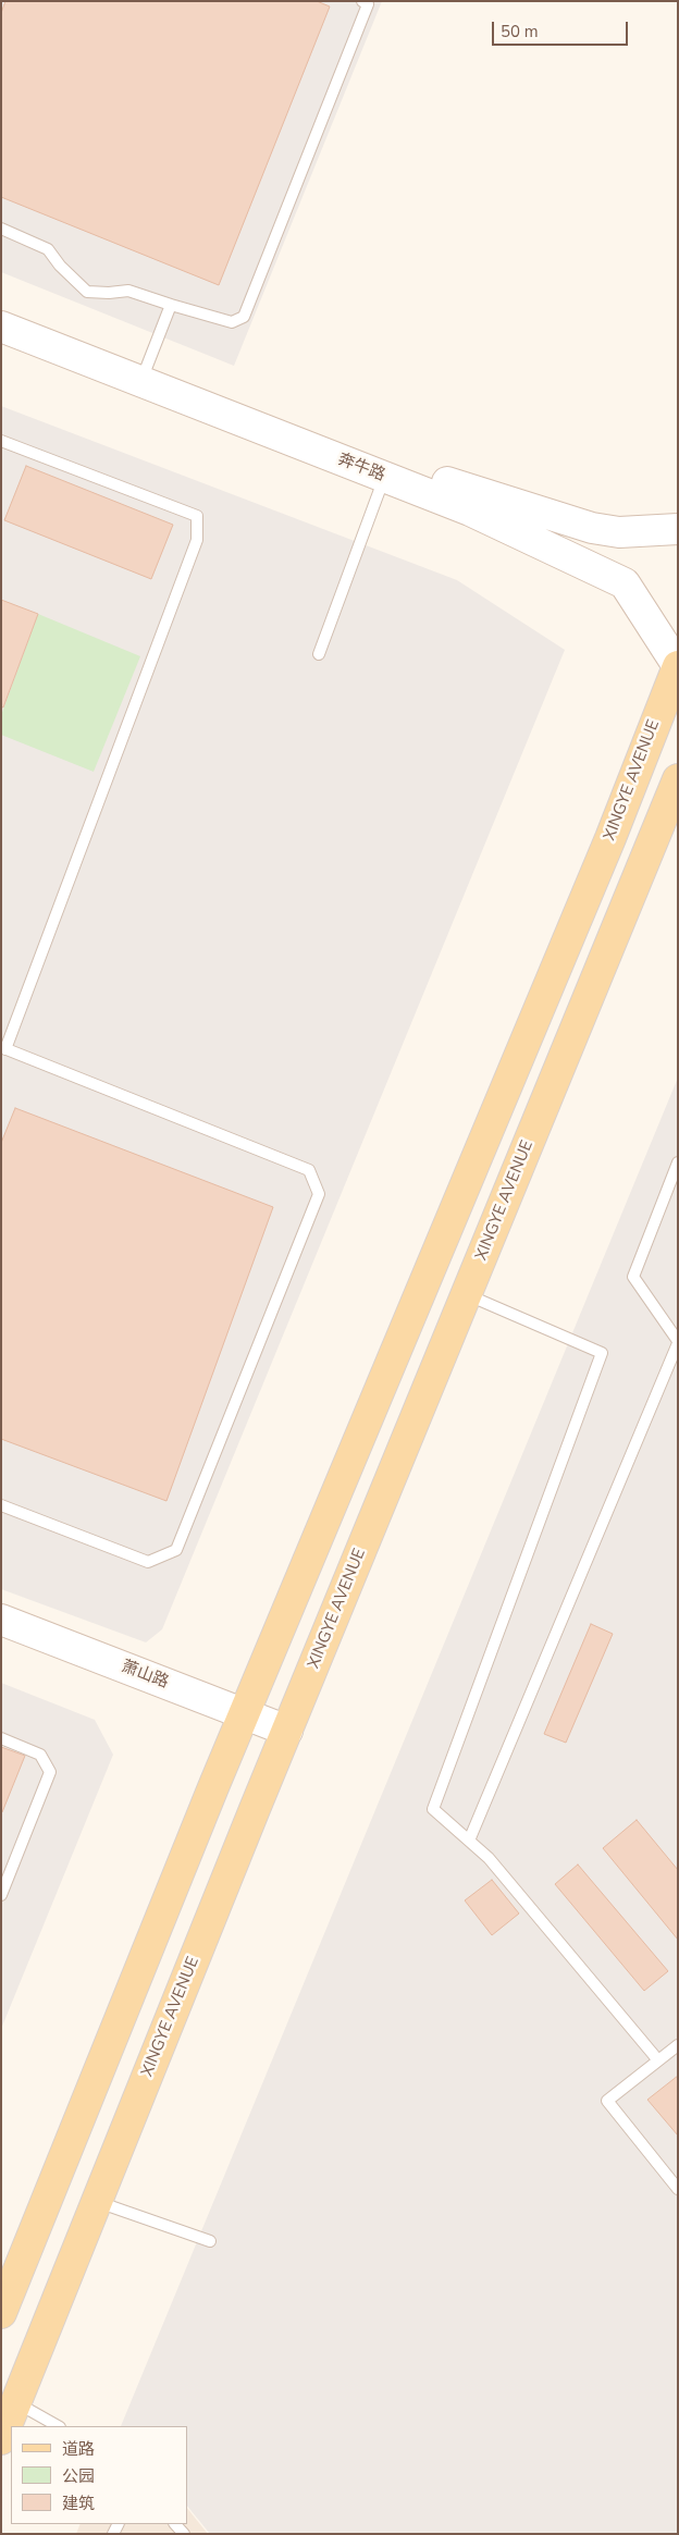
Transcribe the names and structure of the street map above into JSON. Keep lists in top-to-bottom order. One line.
{"streets":{"main road":["XINGYE AVENUE"],"street":["奔牛路","萧山路"]},"crossings":[["奔牛路","XINGYE AVENUE"],["XINGYE AVENUE","萧山路"]],"legend":["道路","公园","建筑"],"scale_bar":"50 m"}
